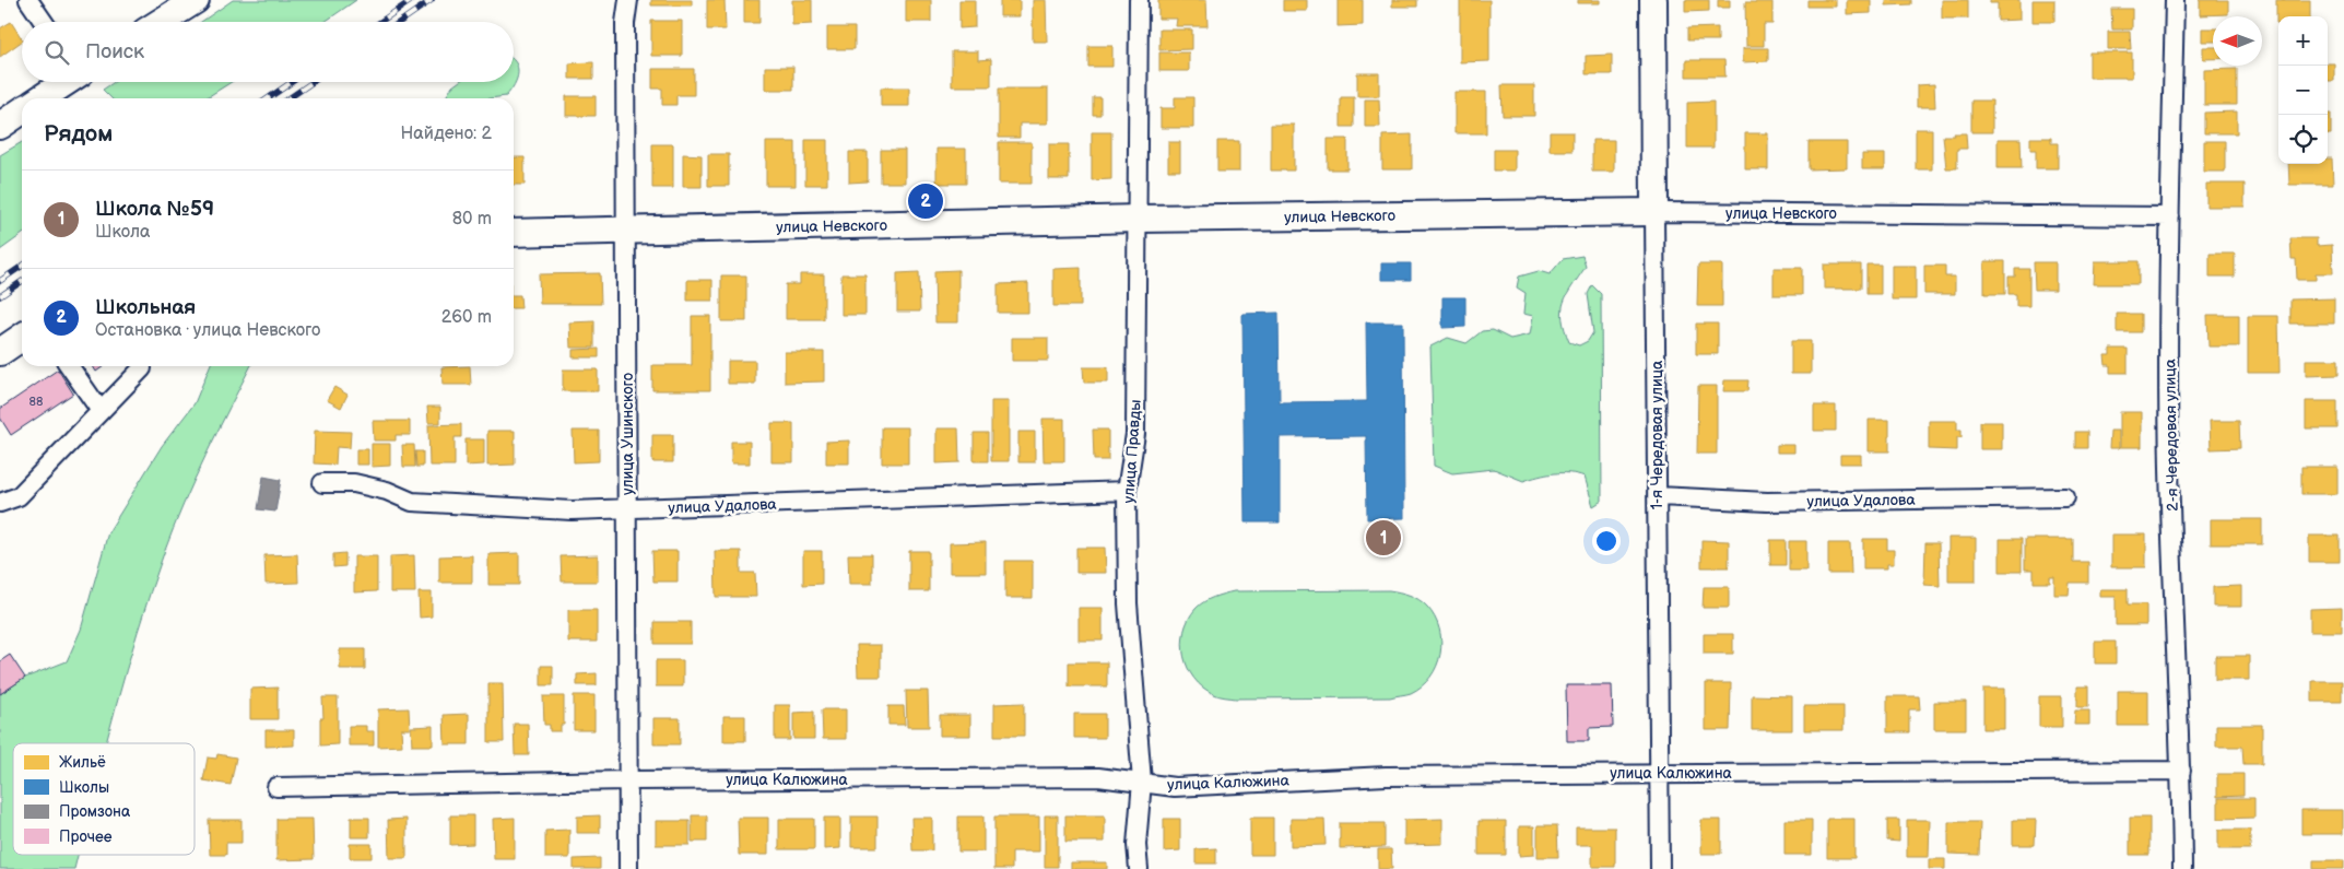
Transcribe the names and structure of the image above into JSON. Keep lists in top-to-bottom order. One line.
{"streets":{"main road":["улица Невского","1-я Чередовая улица"],"street":["улица Ушинского","2-я Чередовая улица","улица Правды","улица Удалова","улица Калюжина"]},"crossings":[["улица Невского","улица Ушинского"],["улица Невского","1-я Чередовая улица"],["улица Невского","2-я Чередовая улица"],["улица Невского","улица Правды"],["улица Ушинского","улица Удалова"],["улица Ушинского","улица Калюжина"],["1-я Чередовая улица","улица Удалова"],["1-я Чередовая улица","улица Калюжина"],["2-я Чередовая улица","улица Калюжина"],["улица Правды","улица Удалова"],["улица Правды","улица Калюжина"]],"house_numbers":["88"],"legend":["Жильё","Школы","Промзона","Прочее"],"north":"left","page":{"map_buttons":["+","−"],"search":"Поиск","heading":["Рядом","Найдено: 2"],"list":[{"mark":"1","name":"Школа №59","note":"Школа","value":"80 m"},{"mark":"2","name":"Школьная","note":"Остановка · улица Невского","value":"260 m"}],"pins":["2","1"]}}
